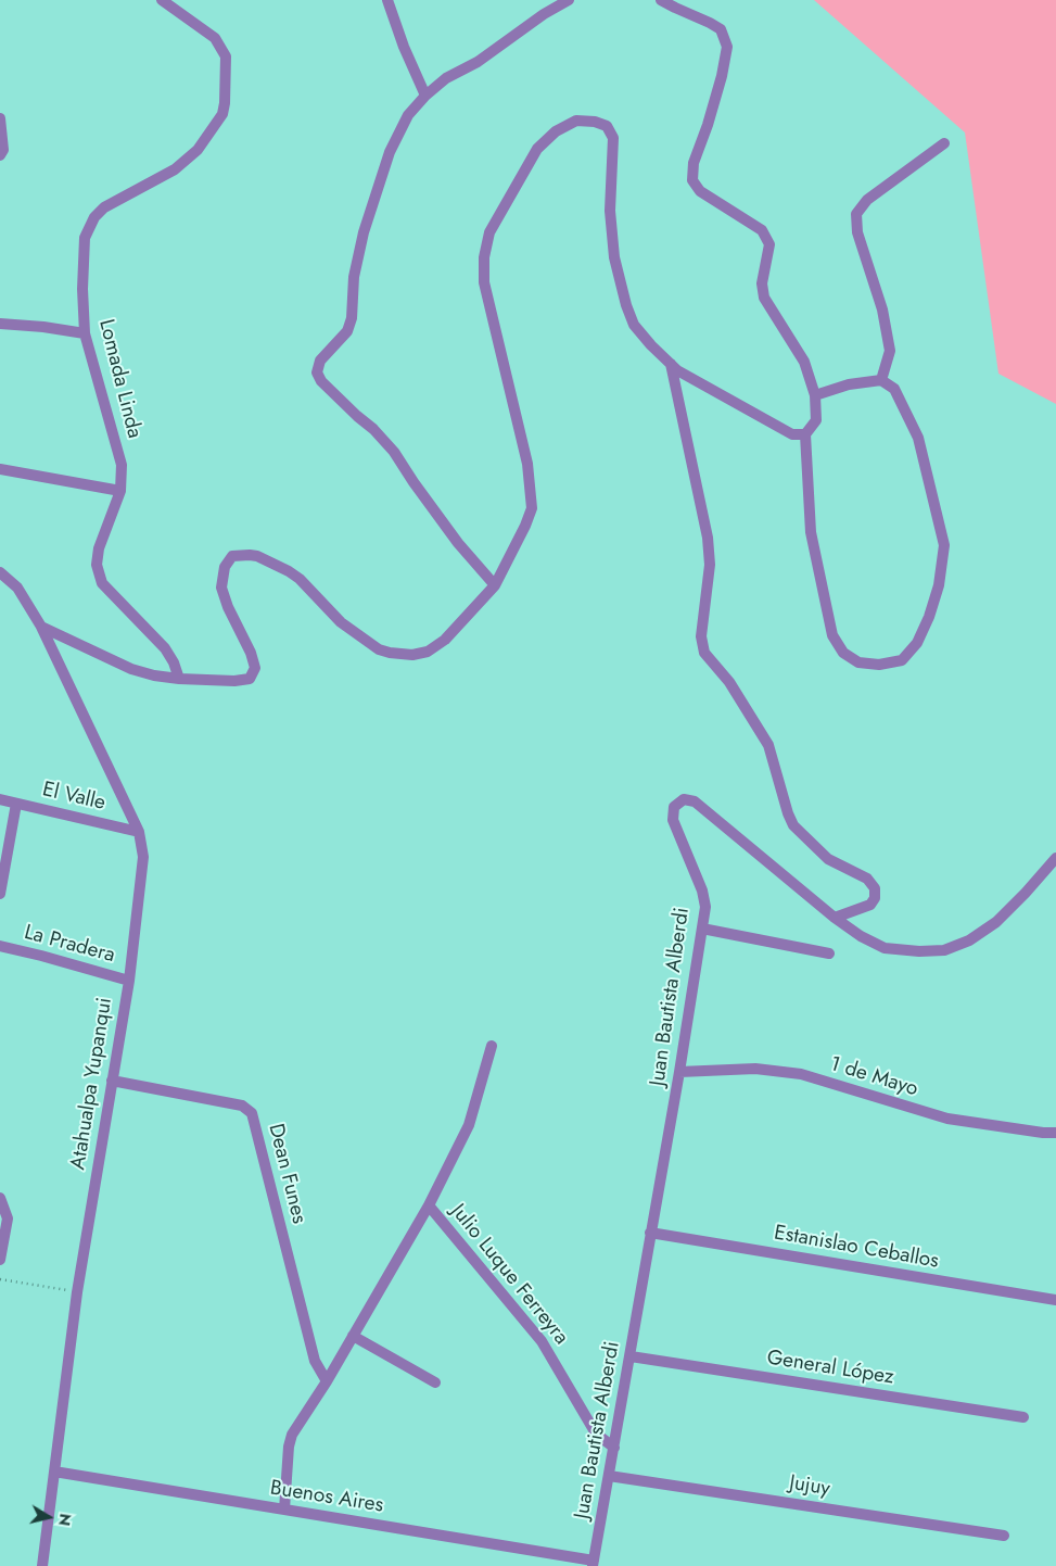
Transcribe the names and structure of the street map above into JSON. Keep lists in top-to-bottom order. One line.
{"streets":{"street":["Lomada Linda","El Valle","La Pradera","Juan Bautista Alberdi","1 de Mayo","Atahualpa Yupanqui","Dean Funes","Estanislao Ceballos","Julio Luque Ferreyra","General López","Jujuy","Buenos Aires"]},"crossings":[["El Valle","Atahualpa Yupanqui"],["La Pradera","Atahualpa Yupanqui"],["Juan Bautista Alberdi","1 de Mayo"],["Juan Bautista Alberdi","Estanislao Ceballos"],["Juan Bautista Alberdi","Julio Luque Ferreyra"],["Juan Bautista Alberdi","General López"],["Juan Bautista Alberdi","Jujuy"],["Juan Bautista Alberdi","Buenos Aires"],["Atahualpa Yupanqui","Dean Funes"],["Atahualpa Yupanqui","Buenos Aires"]],"north":"right"}
